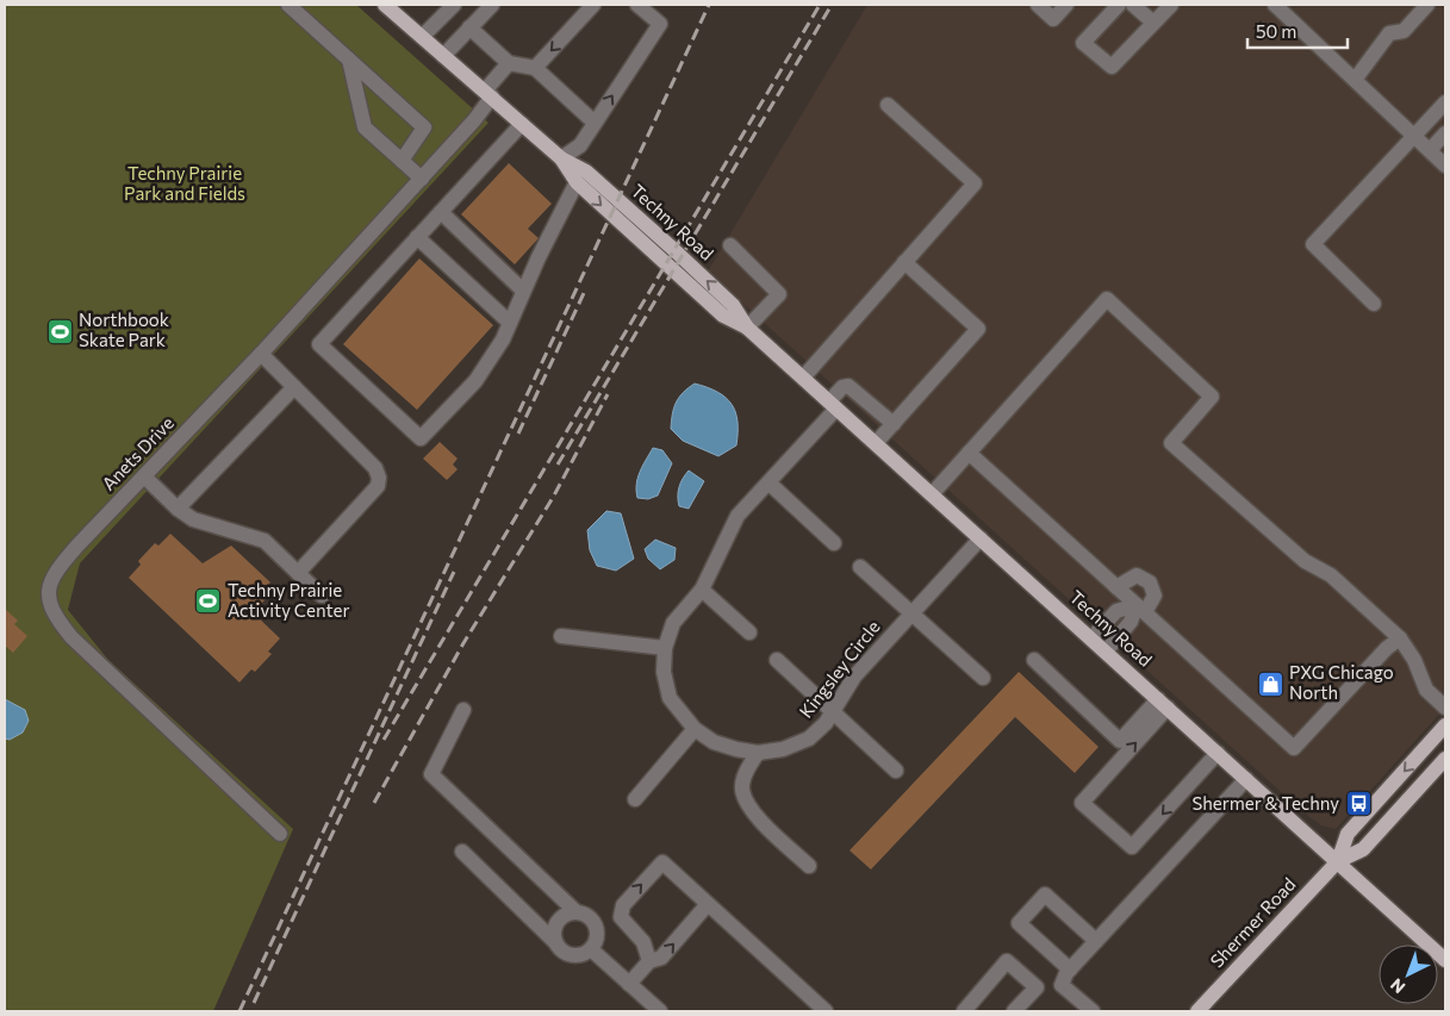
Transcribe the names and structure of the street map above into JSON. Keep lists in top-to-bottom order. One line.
{"streets":{"main road":["Techny Road","Shermer Road"],"street":["Anets Drive","Kingsley Circle"]},"crossings":[["Techny Road","Anets Drive"],["Techny Road","Kingsley Circle"],["Techny Road","Shermer Road"]],"parks":["Techny Prairie Park and Fields"],"places":{"sports":["Northbook Skate Park","Techny Prairie Activity Center"],"shop":["PXG Chicago North"],"bus stop":["Shermer & Techny"]},"scale_bar":"50 m","north":"bottom left"}
